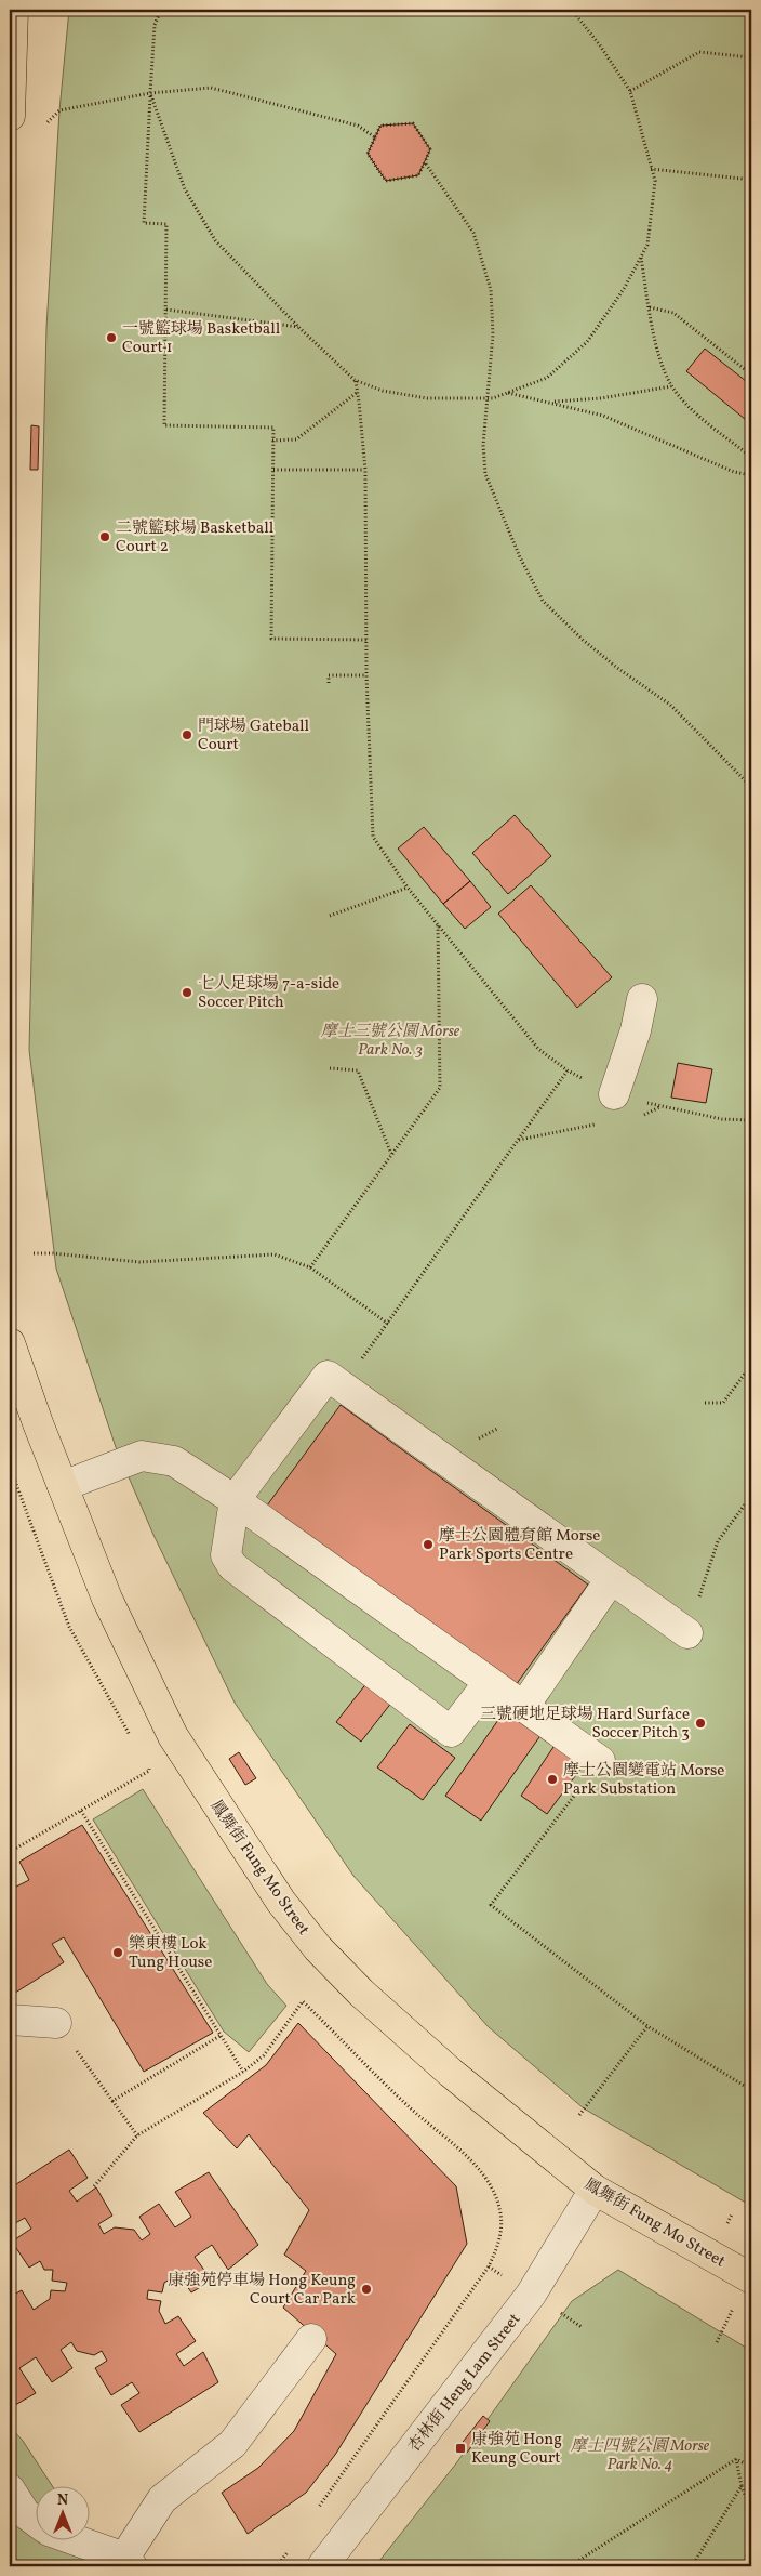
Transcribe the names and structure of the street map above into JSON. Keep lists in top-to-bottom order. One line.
{"streets":{"main road":["鳳舞街 Fung Mo Street"],"street":["杏林街 Heng Lam Street"]},"crossings":[["鳳舞街 Fung Mo Street","杏林街 Heng Lam Street"]],"parks":["摩士三號公園 Morse Park No. 3","摩士四號公園 Morse Park No. 4"],"places":{"other":["一號籃球場 Basketball Court 1","二號籃球場 Basketball Court 2","門球場 Gateball Court","七人足球場 7-a-side Soccer Pitch","摩士公園體育館 Morse Park Sports Centre","三號硬地足球場 Hard Surface Soccer Pitch 3","摩士公園變電站 Morse Park Substation","樂東樓 Lok Tung House","康強苑停車場 Hong Keung Court Car Park"],"transit":["康強苑 Hong Keung Court"]},"north":"top"}
